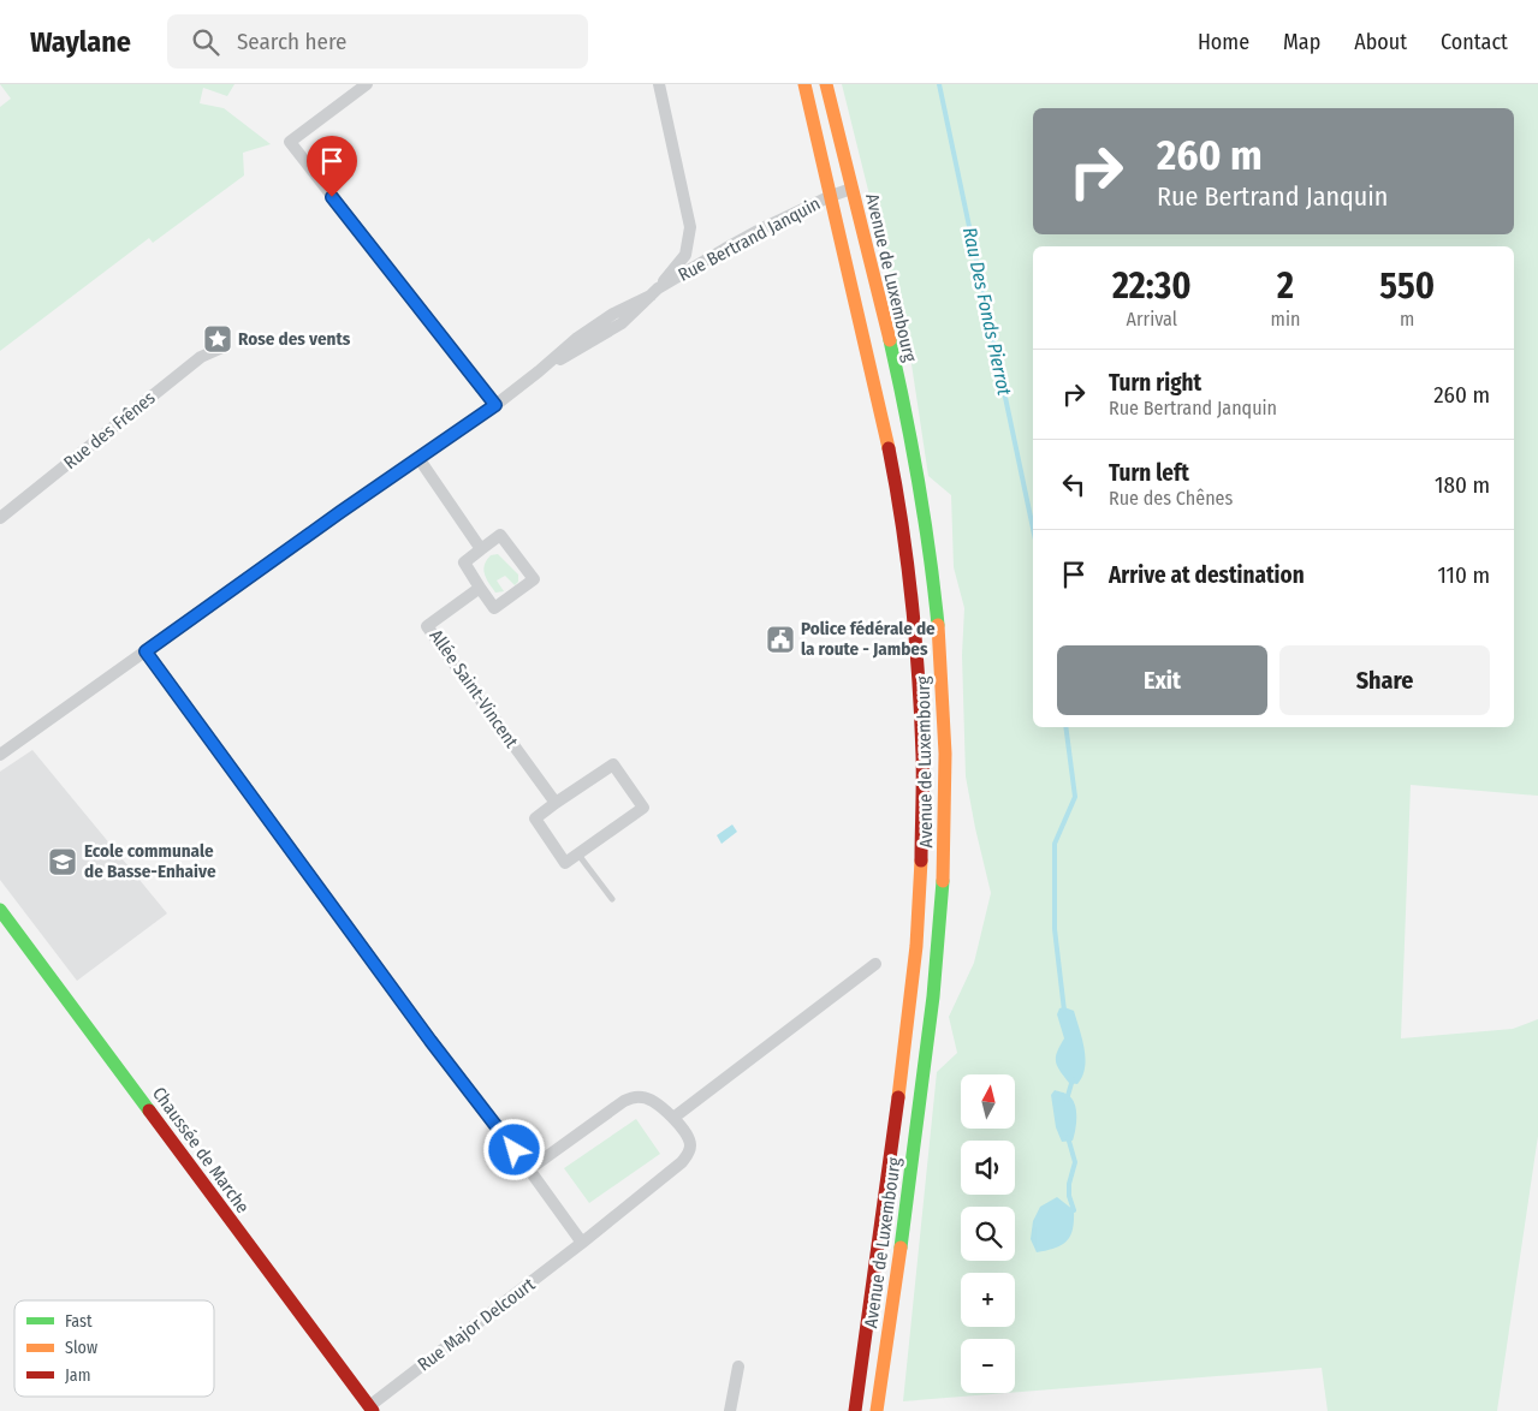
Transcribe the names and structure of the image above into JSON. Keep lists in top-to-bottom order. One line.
{"streets":{"main road":["Avenue de Luxembourg","Chaussée de Marche"],"street":["Rue Bertrand Janquin","Rue des Frênes","Allée Saint-Vincent","Rue Major Delcourt"]},"crossings":[["Rue Bertrand Janquin","Avenue de Luxembourg"],["Chaussée de Marche","Rue Major Delcourt"]],"water":["Rau Des Fonds Pierrot"],"places":{"place":["Rose des vents"],"public building":["Police fédérale de la route - Jambes"],"school or university":["Ecole communale de Basse-Enhaive"]},"legend":["Fast","Slow","Jam"],"north":"top","page":{"header":"Waylane","search":"Search here","nav":["Home","Map","About","Contact"],"turn":["260 m","Rue Bertrand Janquin"],"eta":["22:30","Arrival","2","min","550","m"],"list":[{"name":"Turn right","note":"Rue Bertrand Janquin","value":"260 m"},{"name":"Turn left","note":"Rue des Chênes","value":"180 m"},{"name":"Arrive at destination","value":"110 m"}],"buttons":["Exit","Share"],"map_buttons":["+","−"]}}
